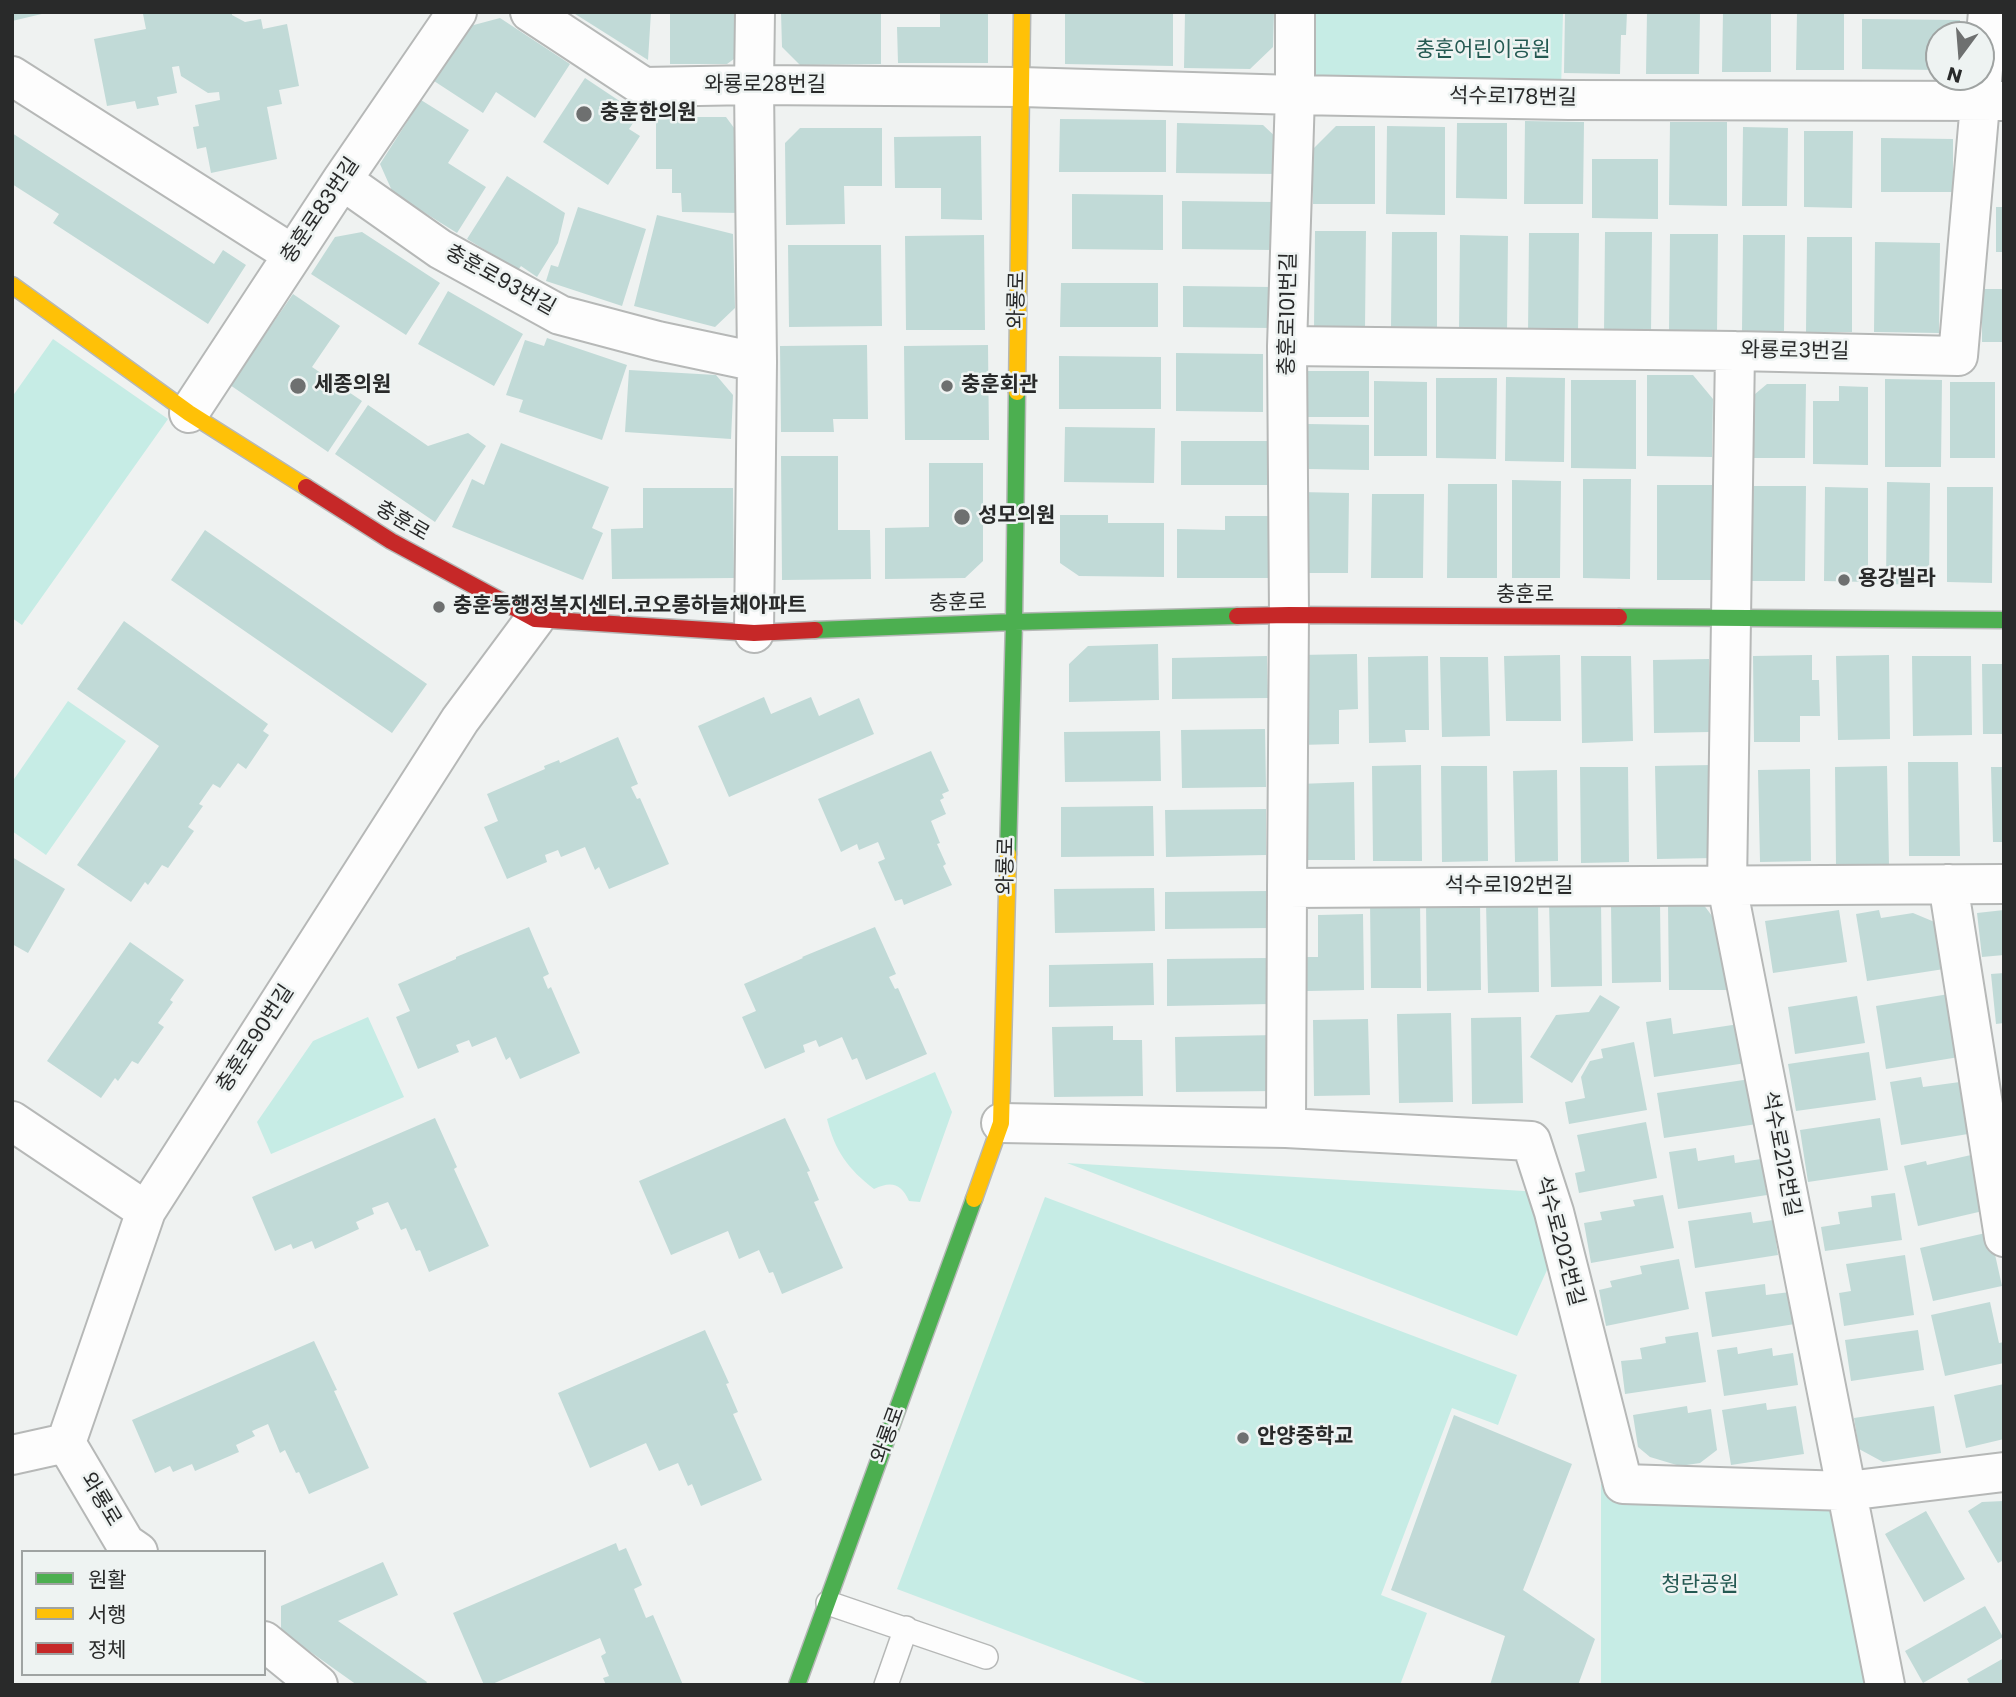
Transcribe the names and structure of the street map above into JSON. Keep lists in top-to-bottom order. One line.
{"streets":{"street":["와룡로28번길","석수로178번길","충훈로83번길","충훈로93번길","와룡로","충훈로101번길","와룡로3번길","충훈로","석수로192번길","충훈로90번길","석수로212번길","석수로202번길"]},"crossings":[["와룡로28번길","석수로178번길"],["와룡로28번길","와룡로"],["석수로178번길","와룡로"],["석수로178번길","충훈로101번길"],["석수로178번길","와룡로3번길"],["충훈로83번길","충훈로93번길"],["충훈로83번길","충훈로"],["와룡로","충훈로"],["와룡로","충훈로90번길"],["와룡로","석수로202번길"],["충훈로101번길","와룡로3번길"],["충훈로101번길","충훈로"],["와룡로3번길","석수로212번길"],["충훈로","충훈로90번길"],["충훈로","석수로212번길"],["석수로192번길","석수로212번길"],["석수로212번길","석수로202번길"]],"parks":["충훈어린이공원","청란공원"],"places":["충훈한의원","세종의원","충훈회관","성모의원","용강빌라","충훈동행정복지센터.코오롱하늘채아파트","안양중학교"],"legend":["원활","서행","정체"],"north":"bottom"}
